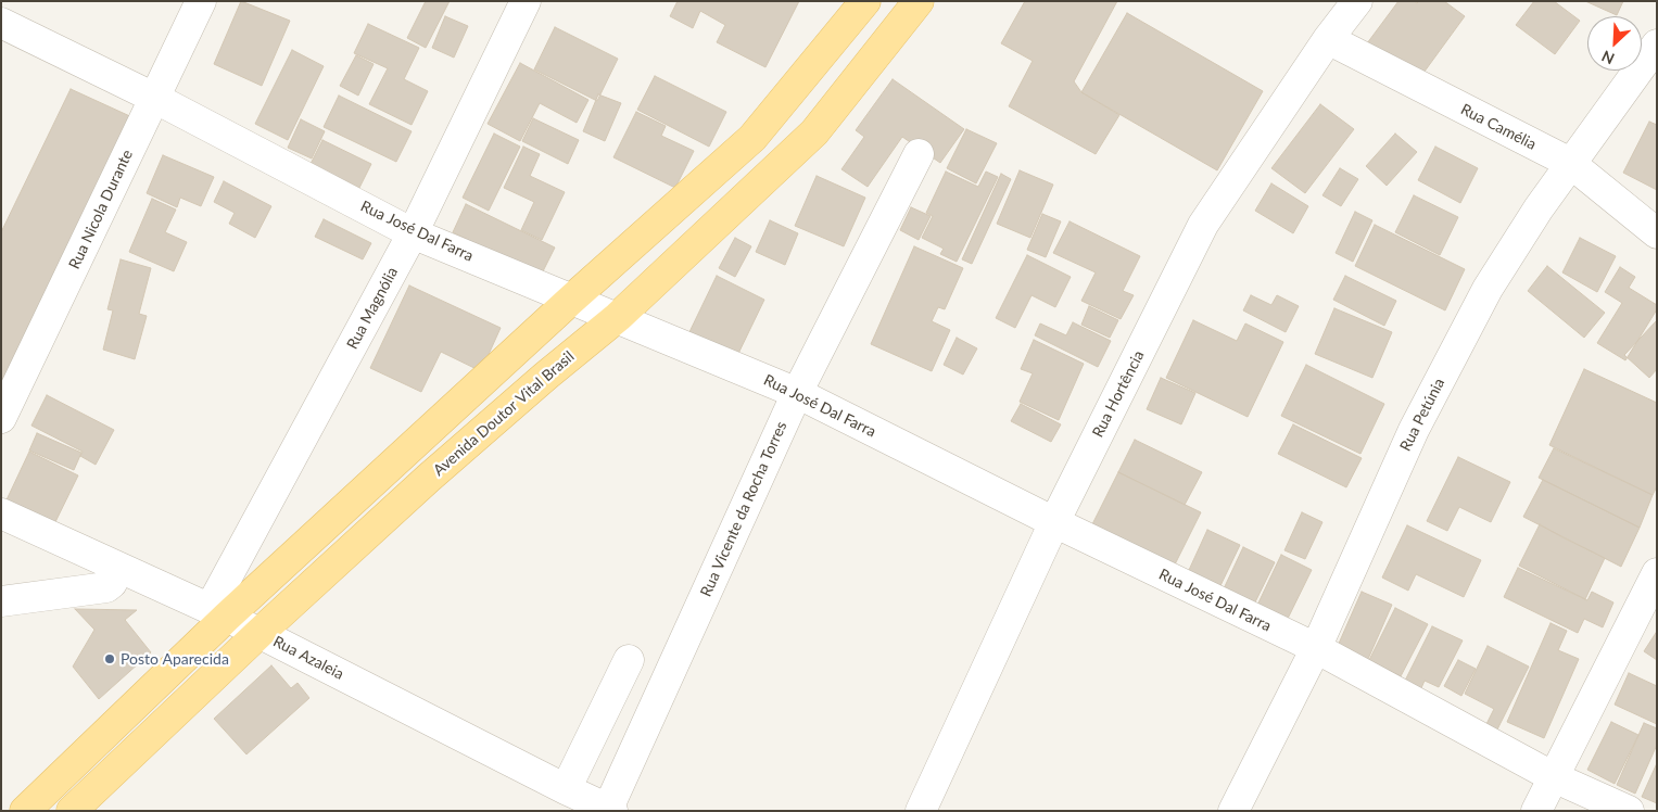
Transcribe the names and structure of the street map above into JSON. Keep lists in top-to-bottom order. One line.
{"streets":{"main road":["Avenida Doutor Vital Brasil"],"street":["Rua Camélia","Rua Nicola Durante","Rua José Dal Farra","Rua Magnólia","Rua Hortência","Rua Petúnia","Rua Vicente da Rocha Torres","Rua Azaleia"]},"crossings":[["Rua Camélia","Rua Hortência"],["Rua Camélia","Rua Petúnia"],["Rua Nicola Durante","Rua José Dal Farra"],["Rua José Dal Farra","Rua Magnólia"],["Rua José Dal Farra","Rua Hortência"],["Rua José Dal Farra","Avenida Doutor Vital Brasil"],["Rua José Dal Farra","Rua Petúnia"],["Rua José Dal Farra","Rua Vicente da Rocha Torres"],["Rua Magnólia","Rua Azaleia"],["Avenida Doutor Vital Brasil","Rua Azaleia"],["Rua Vicente da Rocha Torres","Rua Azaleia"]],"places":["Posto Aparecida"],"north":"bottom left"}
